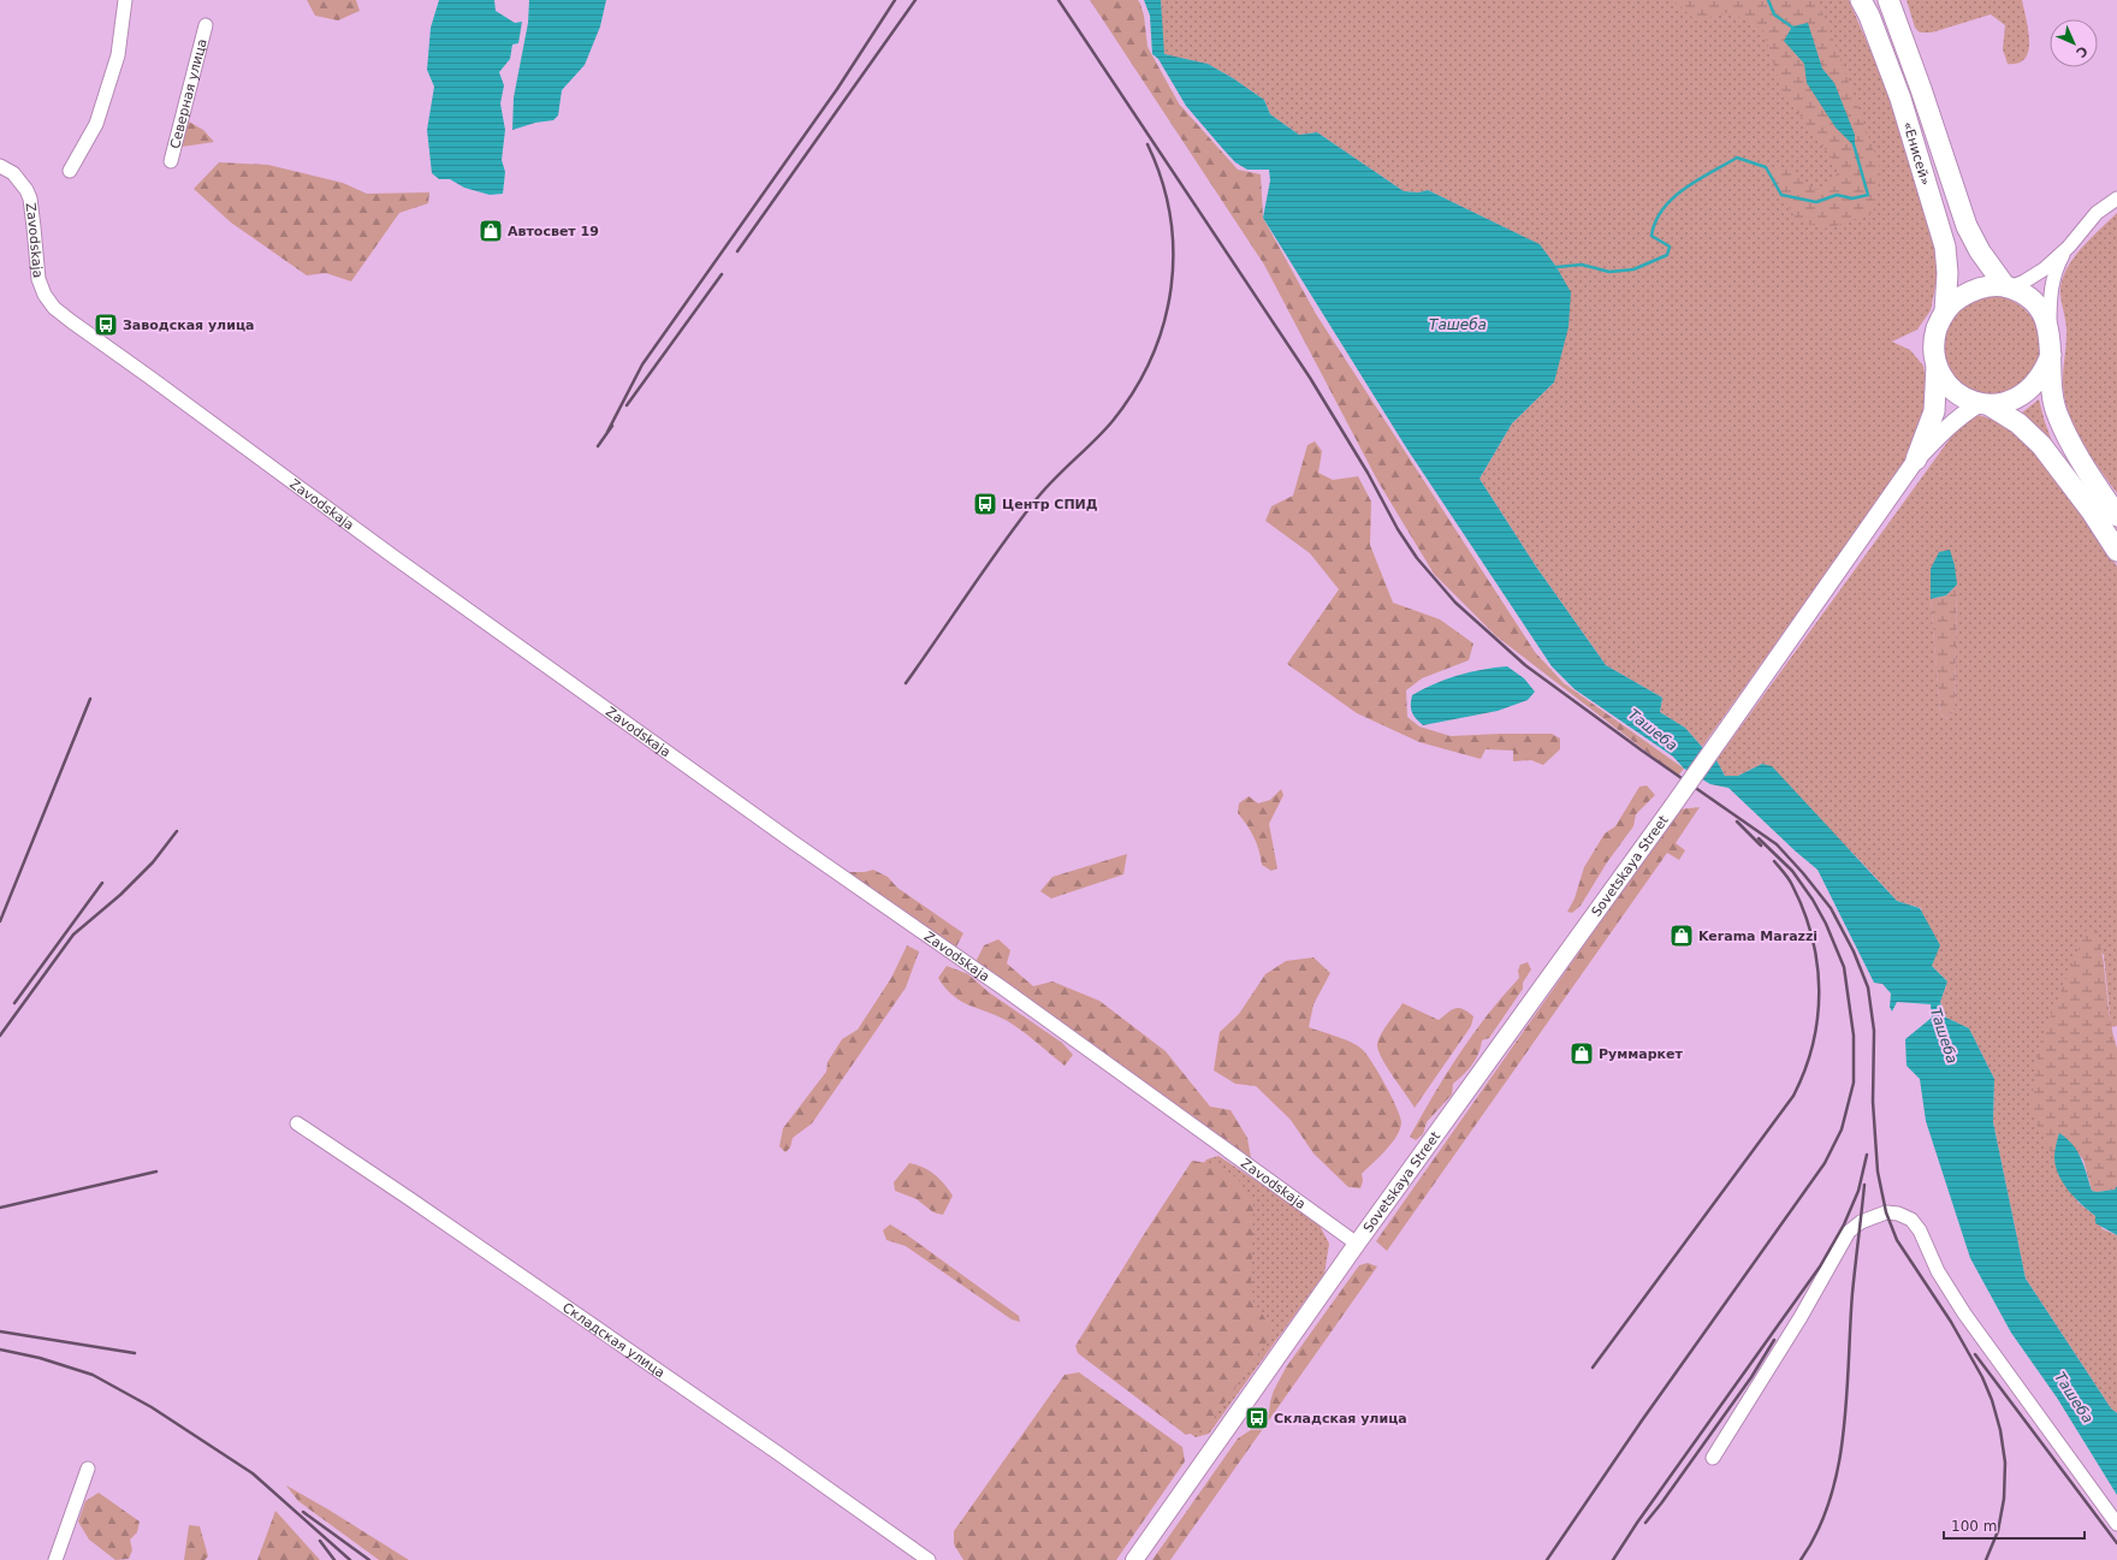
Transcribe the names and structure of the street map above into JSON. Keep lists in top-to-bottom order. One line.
{"streets":{"highway":["«Енисей»"],"main road":["Sovetskaya Street"],"street":["Северная улица","Zavodskaja","Складская улица"]},"crossings":[["«Енисей»","Sovetskaya Street"],["Zavodskaja","Sovetskaya Street"]],"water":["Ташеба"],"places":{"shop":["Автосвет 19","Kerama Marazzi","Руммаркет"],"bus stop":["Заводская улица","Центр СПИД","Складская улица"]},"scale_bar":"100 m","north":"bottom right"}
